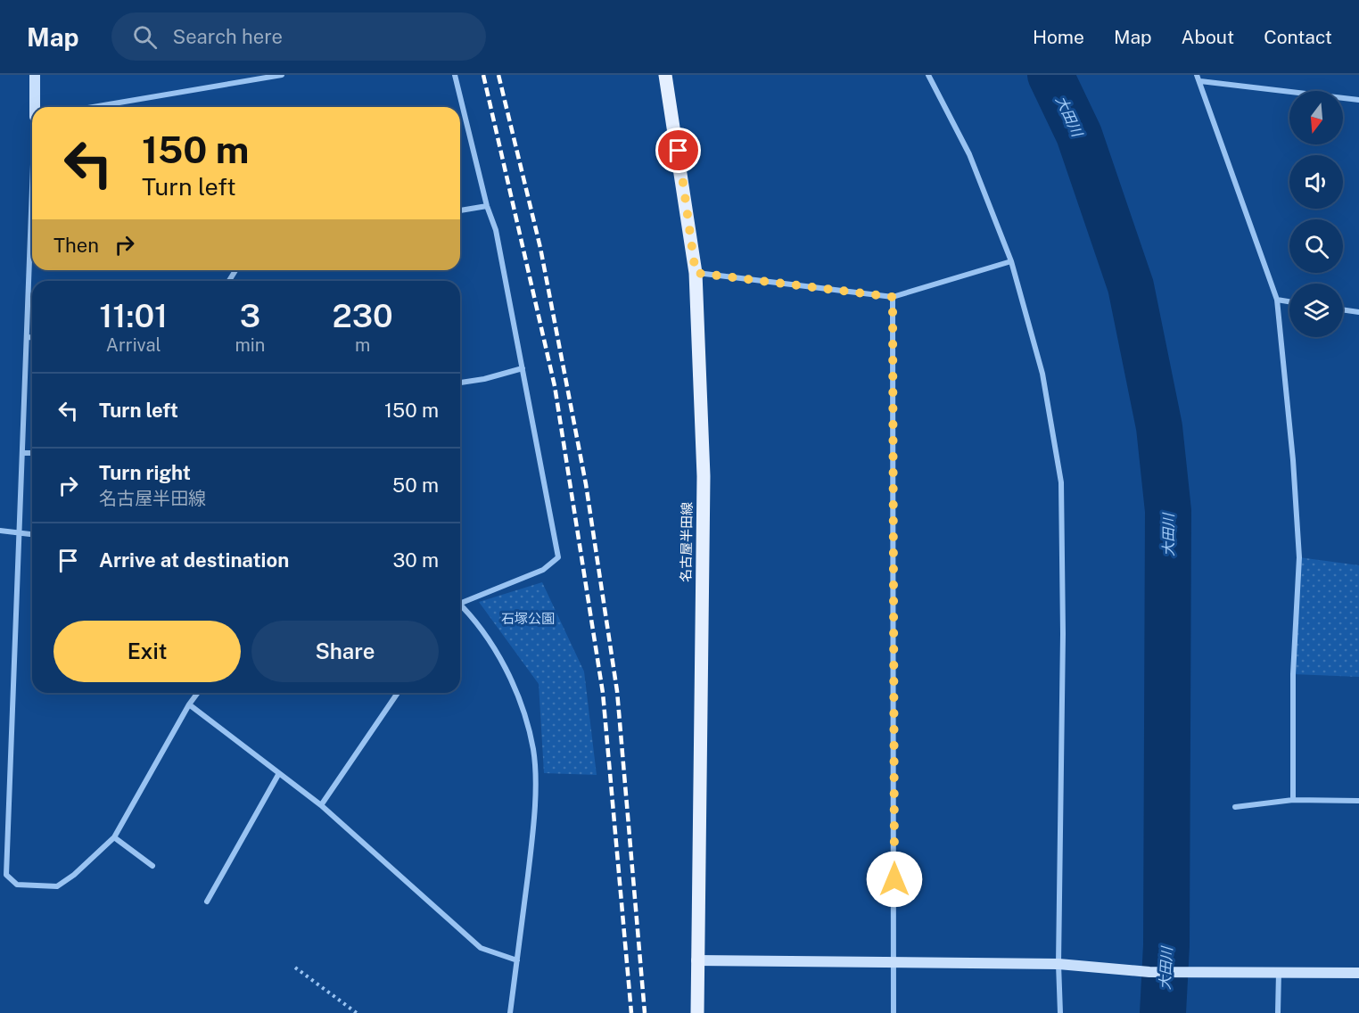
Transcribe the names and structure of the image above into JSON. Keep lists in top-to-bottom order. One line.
{"streets":{"main road":["名古屋半田線"]},"water":["大田川"],"parks":["石塚公園"],"north":"bottom","page":{"header":"Map","search":"Search here","nav":["Home","Map","About","Contact"],"turn":["150 m","Turn left"],"then":"Then","eta":["11:01","Arrival","3","min","230","m"],"list":[{"name":"Turn left","value":"150 m"},{"name":"Turn right","note":"名古屋半田線","value":"50 m"},{"name":"Arrive at destination","value":"30 m"}],"buttons":["Exit","Share"]}}
